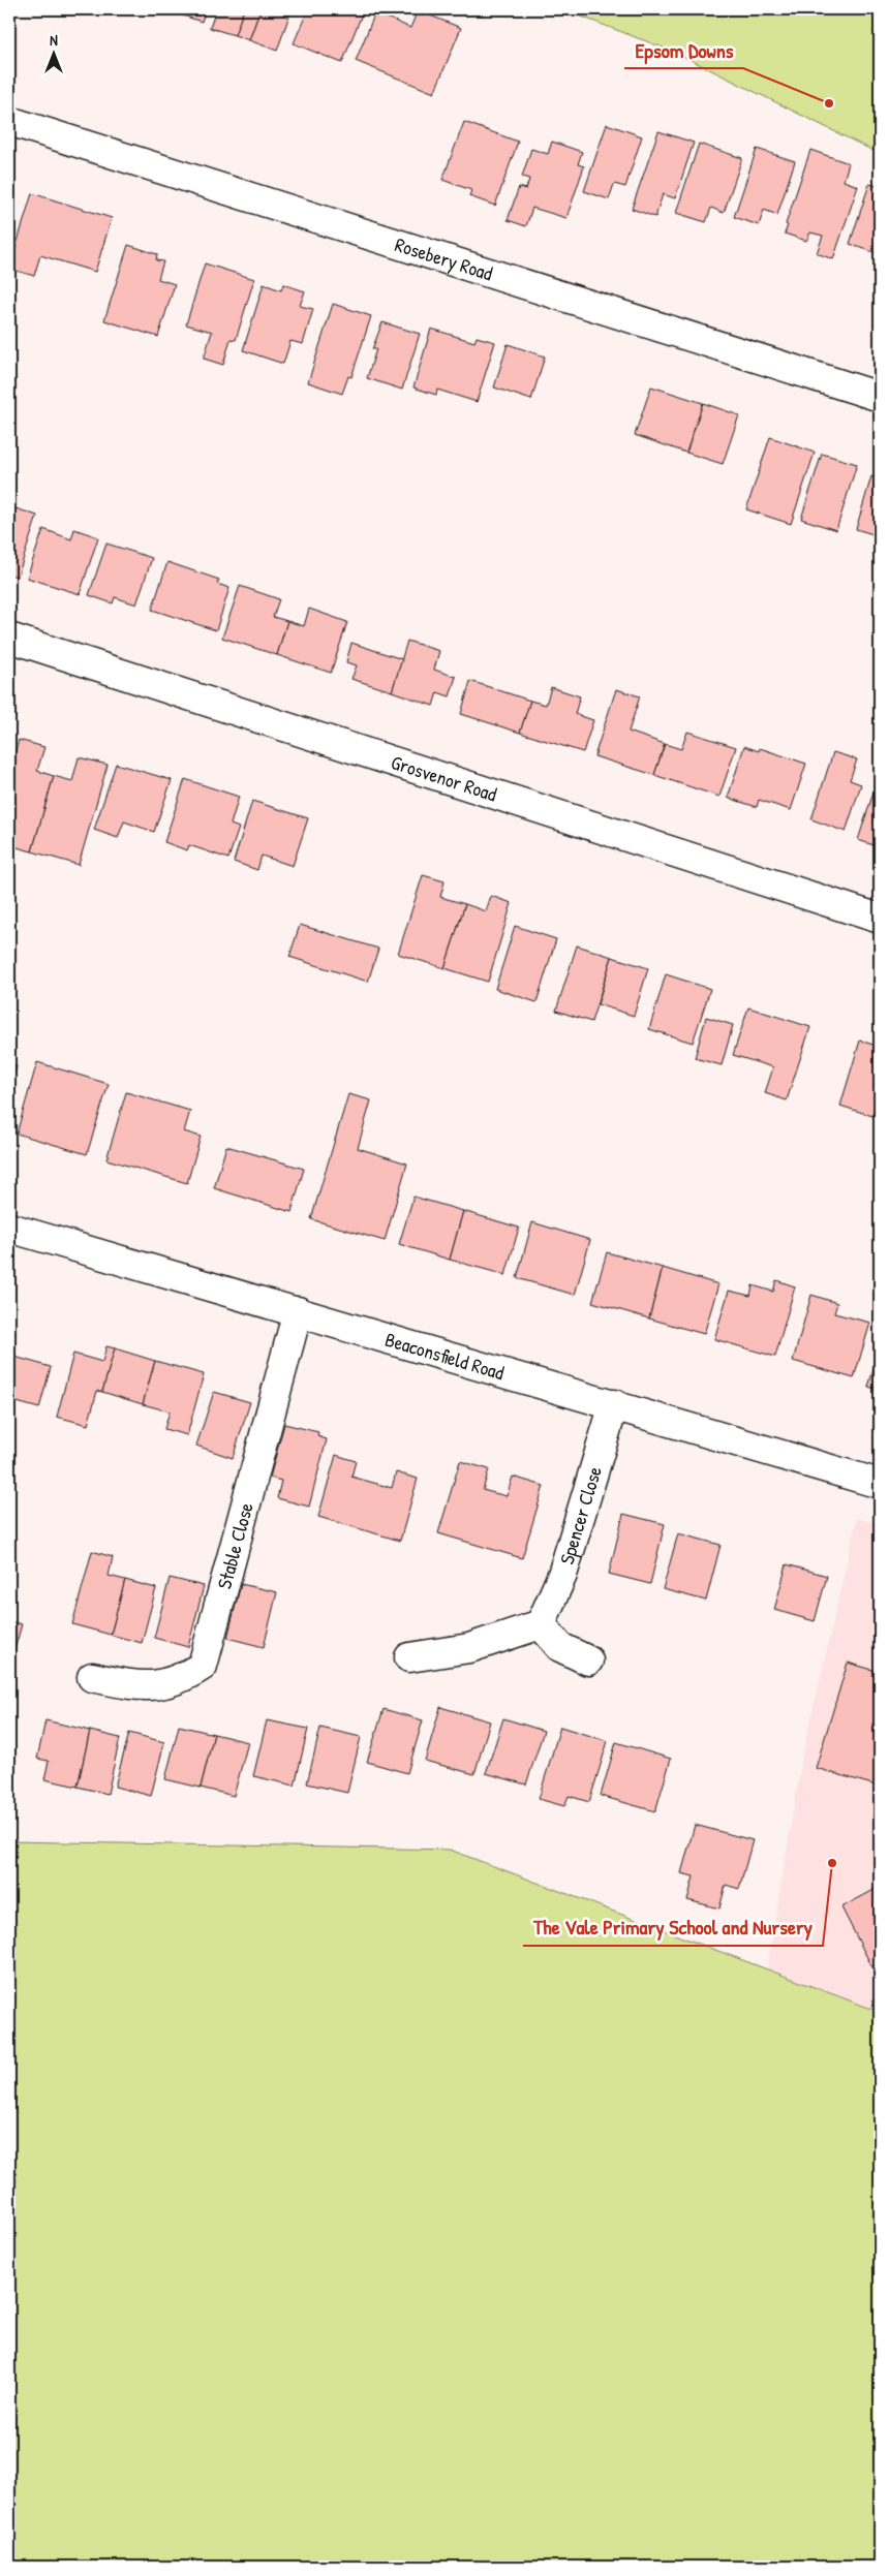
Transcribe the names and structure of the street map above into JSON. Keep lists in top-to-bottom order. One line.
{"streets":{"street":["Rosebery Road","Grosvenor Road","Beaconsfield Road","Spencer Close","Stable Close"]},"crossings":[["Beaconsfield Road","Spencer Close"],["Beaconsfield Road","Stable Close"]],"places":["Epsom Downs","The Vale Primary School and Nursery"],"north":"top"}
